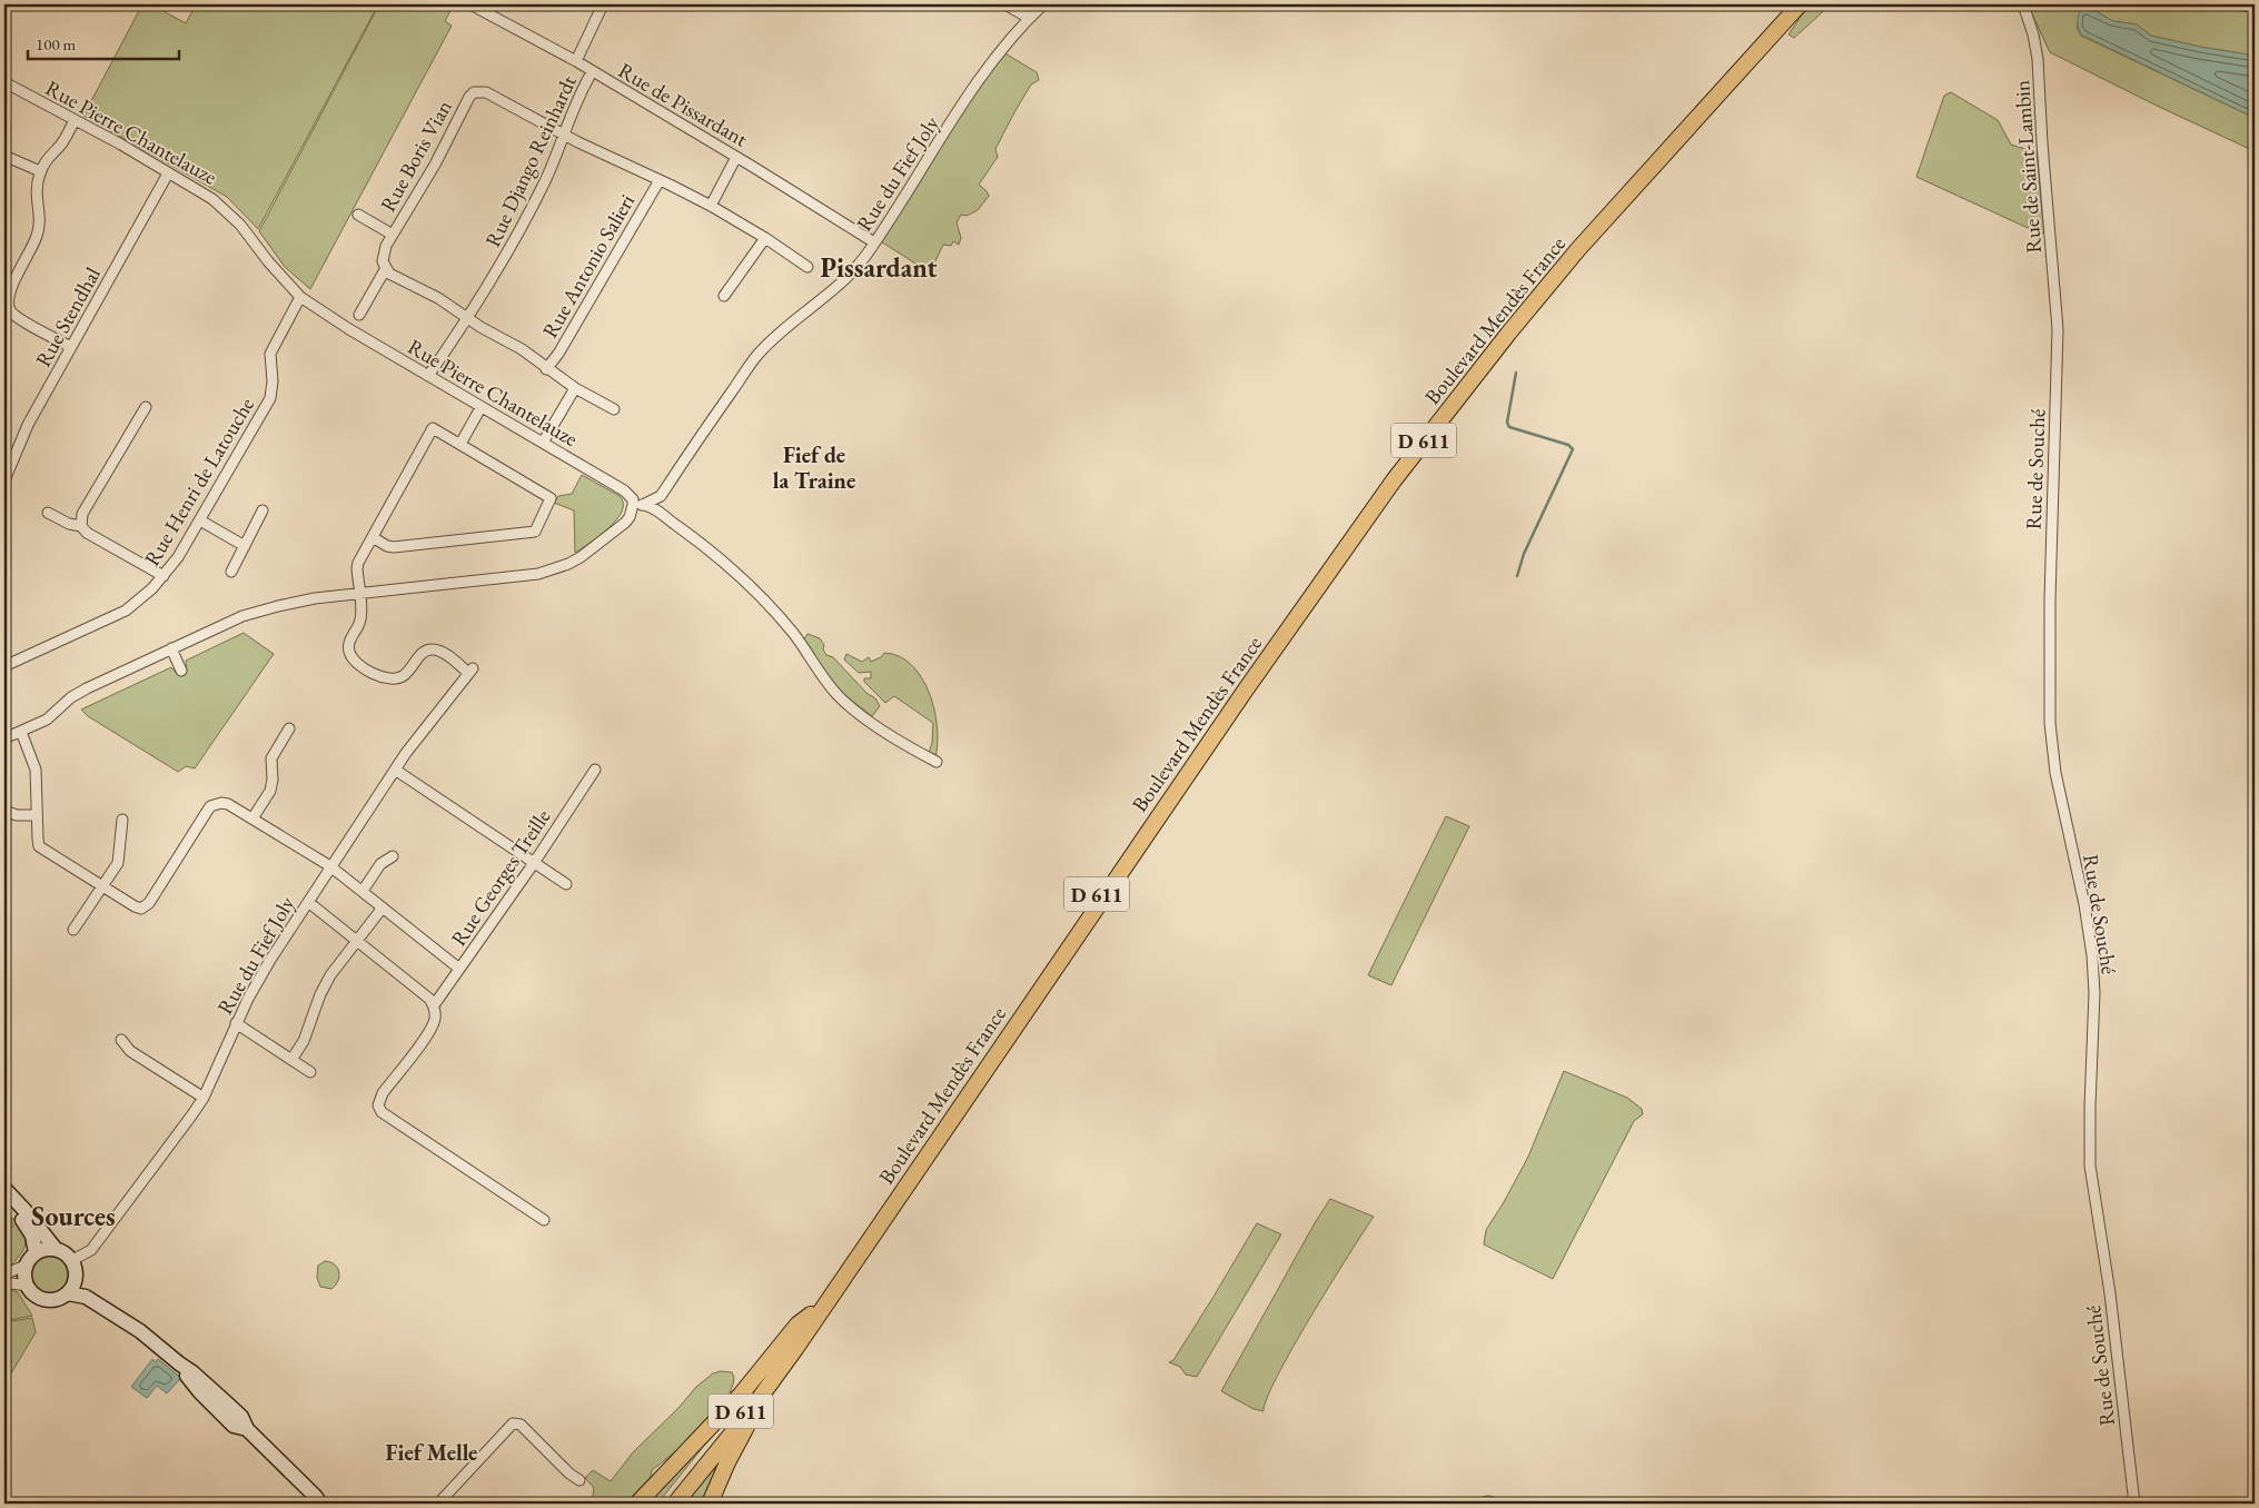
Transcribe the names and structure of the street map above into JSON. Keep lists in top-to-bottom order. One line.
{"streets":{"main road":["Boulevard Mendès France","D 611"],"street":["Rue de Pissardant","Rue Pierre Chantelauze","Rue Boris Vian","Rue Django Reinhardt","Rue de Saint-Lambin","Rue du Fief Joly","Rue Antonio Salieri","Rue Stendhal","Rue de Souché","Rue Henri de Latouche","Rue Georges Treille"]},"crossings":[["Rue de Pissardant","Rue Django Reinhardt"],["Rue de Pissardant","Rue du Fief Joly"],["Rue Pierre Chantelauze","Rue Django Reinhardt"],["Rue Pierre Chantelauze","Rue Stendhal"],["Rue Pierre Chantelauze","Rue Henri de Latouche"],["Rue Boris Vian","Rue Django Reinhardt"],["Rue de Saint-Lambin","Rue de Souché"]],"districts":["Pissardant","Fief de la Traine","Sources","Fief Melle"],"scale_bar":"100 m"}
